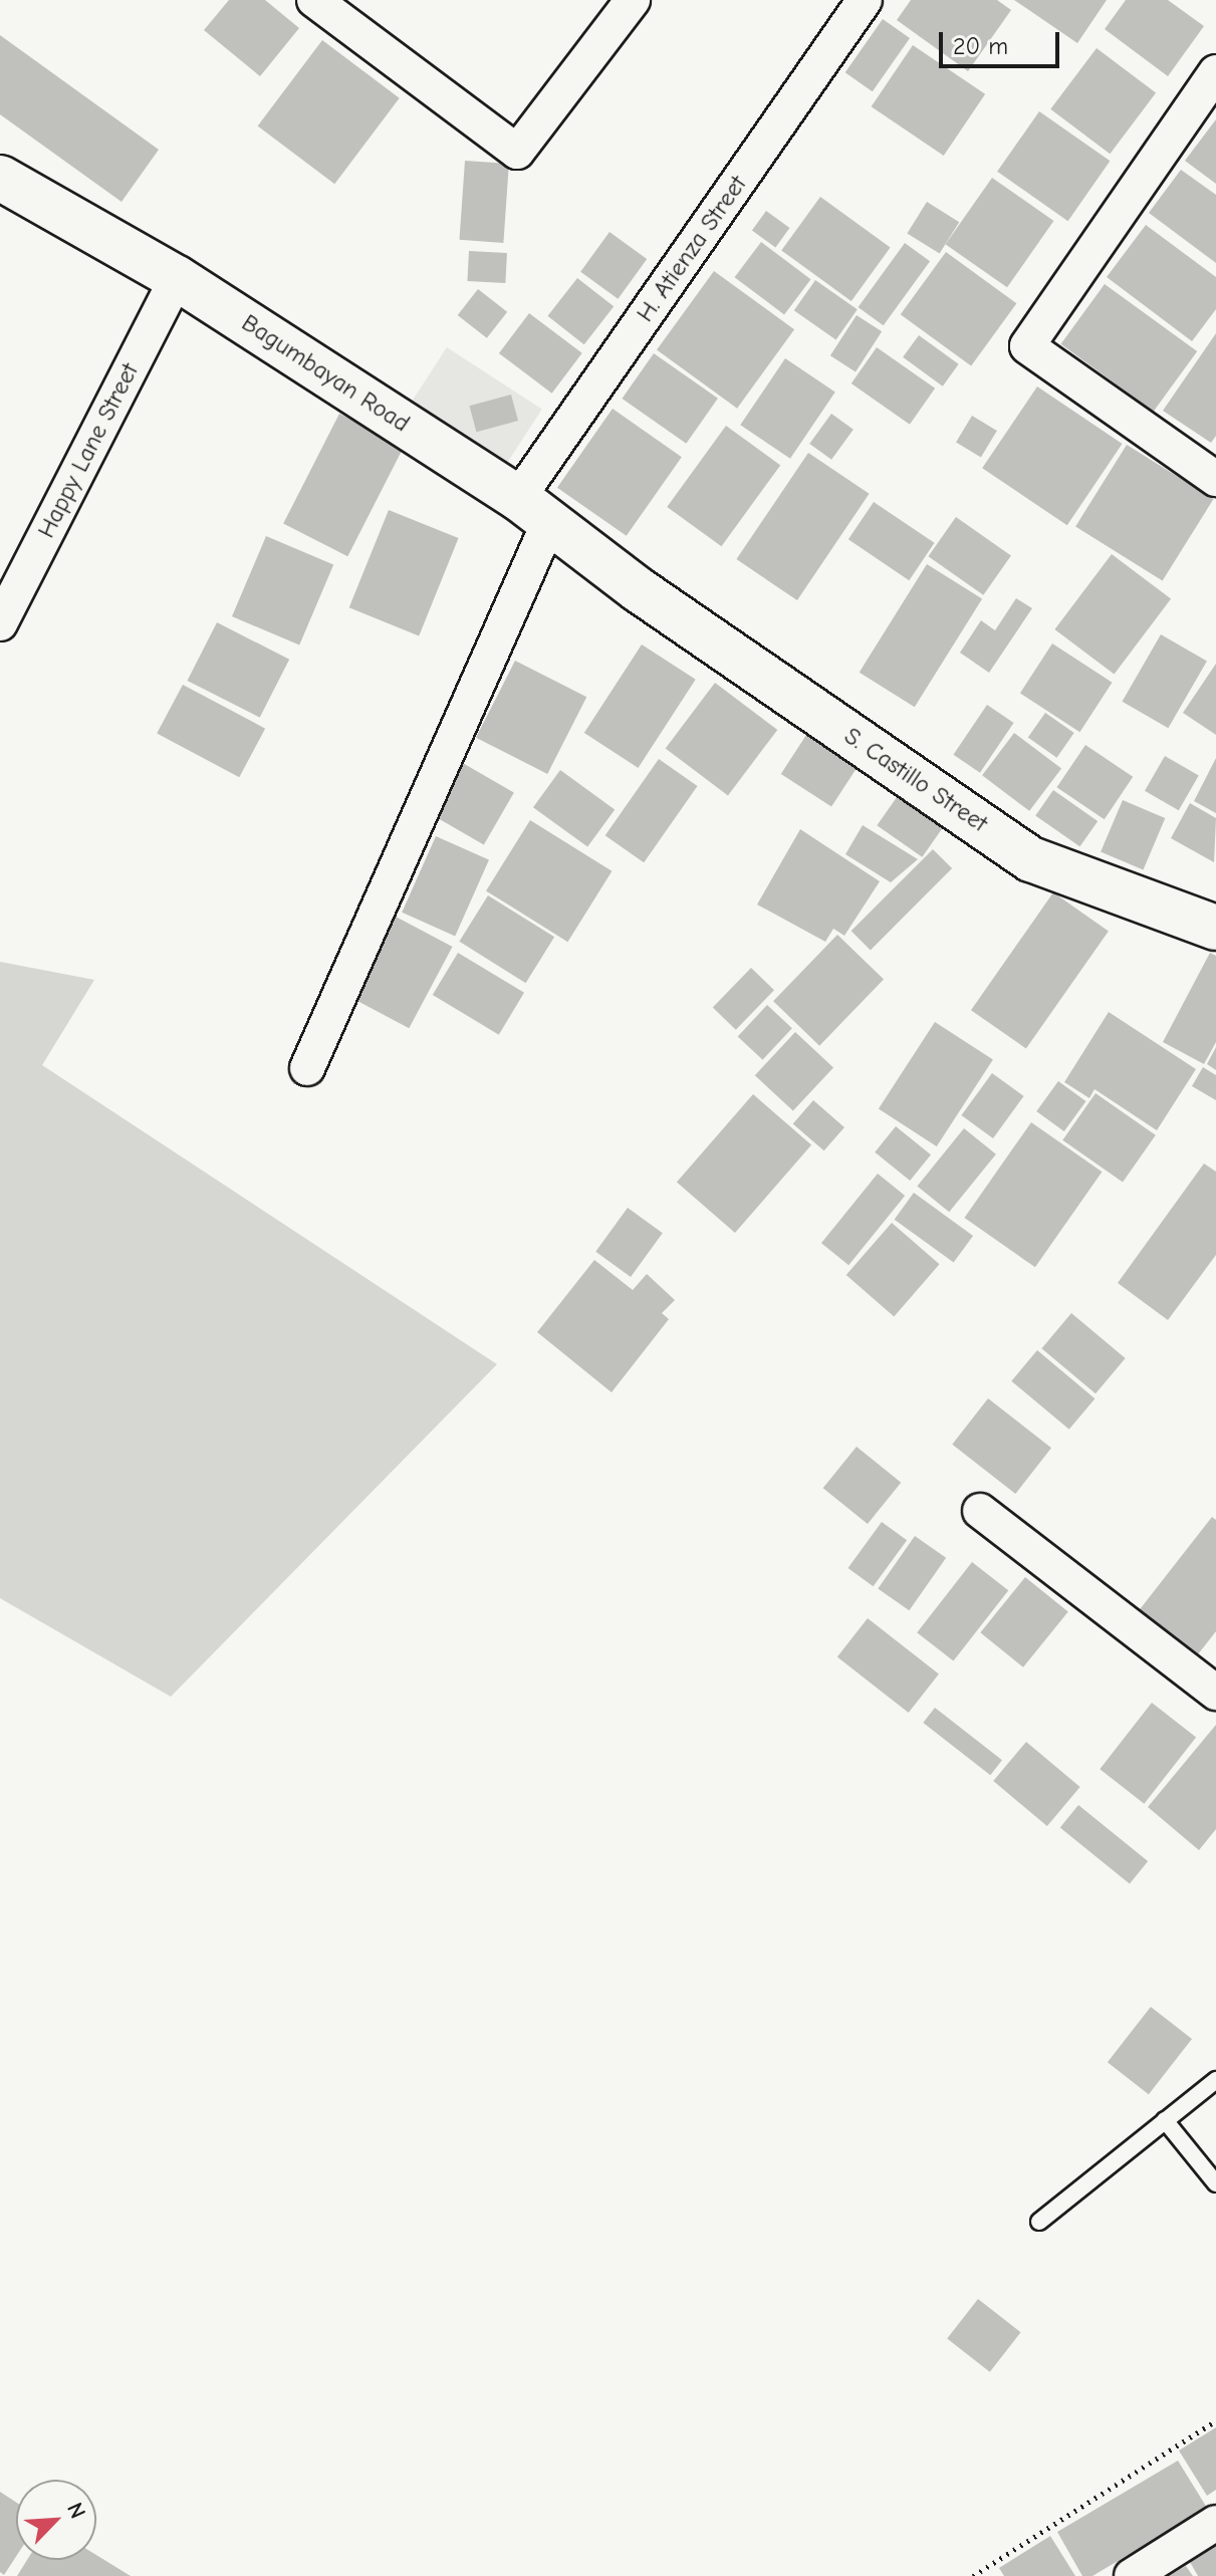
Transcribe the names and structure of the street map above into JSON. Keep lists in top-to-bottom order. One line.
{"streets":{"street":["H. Atienza Street","Bagumbayan Road","Happy Lane Street","S. Castillo Street"]},"crossings":[["H. Atienza Street","Bagumbayan Road"],["Bagumbayan Road","Happy Lane Street"],["Bagumbayan Road","S. Castillo Street"]],"scale_bar":"20 m","north":"top right"}
